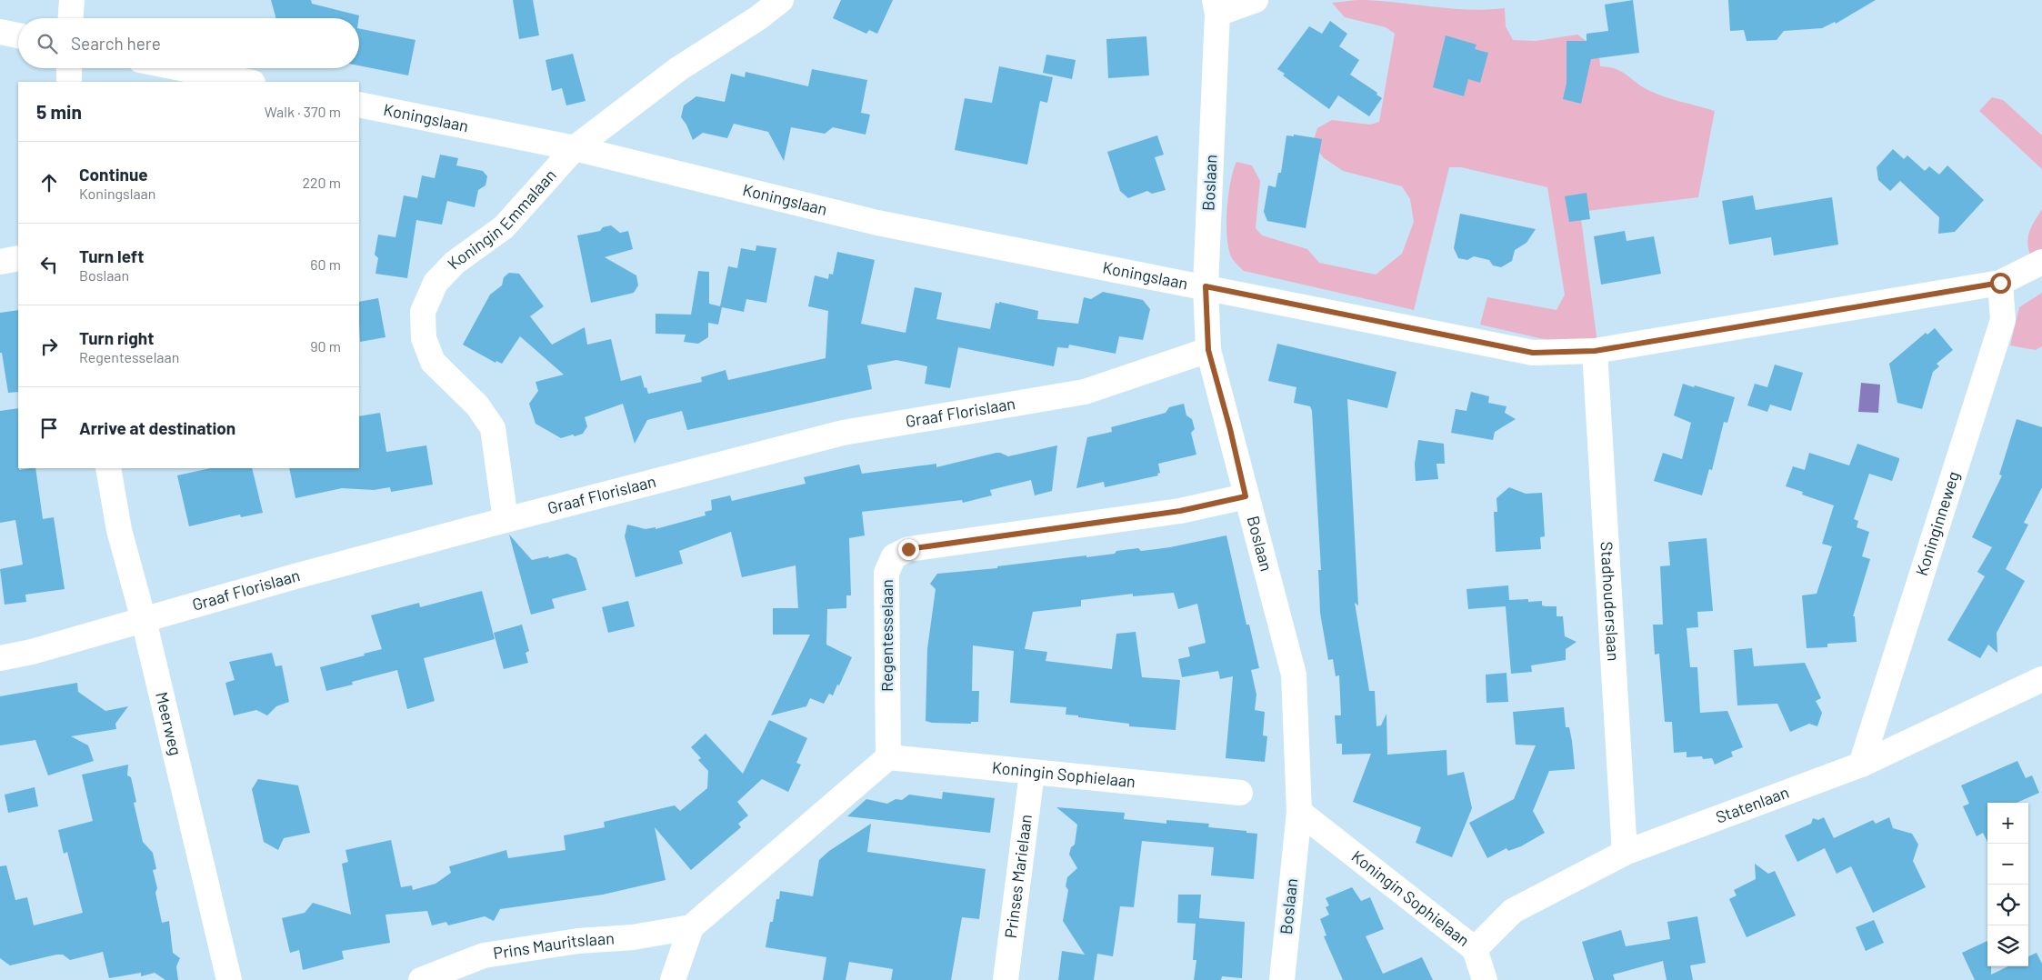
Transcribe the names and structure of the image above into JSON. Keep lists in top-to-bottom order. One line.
{"streets":{"street":["Koningslaan","Boslaan","Koningin Emmalaan","Graaf Florislaan","Koninginneweg","Stadhouderslaan","Regentesselaan","Meerweg","Koningin Sophielaan","Statenlaan","Prinses Marielaan","Prins Mauritslaan"]},"crossings":[["Koningslaan","Boslaan"],["Koningslaan","Koningin Emmalaan"],["Koningslaan","Koninginneweg"],["Koningslaan","Stadhouderslaan"],["Boslaan","Graaf Florislaan"],["Boslaan","Regentesselaan"],["Boslaan","Koningin Sophielaan"],["Koningin Emmalaan","Graaf Florislaan"],["Graaf Florislaan","Meerweg"],["Koninginneweg","Statenlaan"],["Stadhouderslaan","Statenlaan"],["Regentesselaan","Koningin Sophielaan"],["Koningin Sophielaan","Statenlaan"],["Koningin Sophielaan","Prinses Marielaan"]],"page":{"search":"Search here","heading":["5 min","Walk · 370 m"],"list":[["Continue","Koningslaan","220 m"],["Turn left","Boslaan","60 m"],["Turn right","Regentesselaan","90 m"],"Arrive at destination"],"map_buttons":["+","−"]}}
